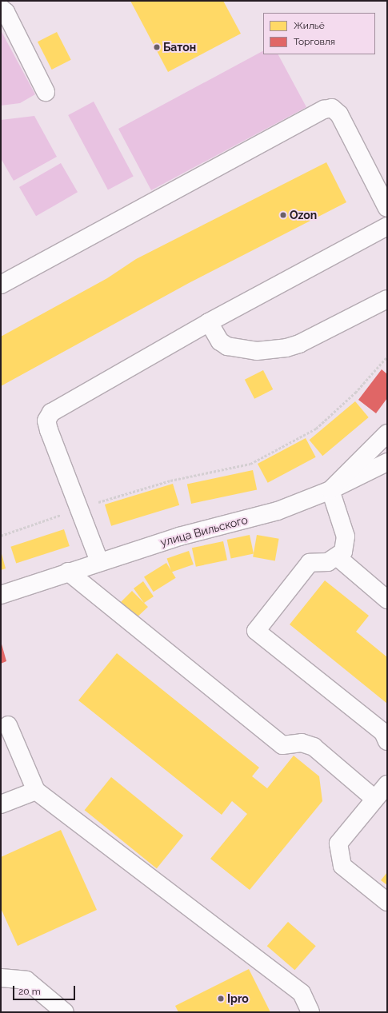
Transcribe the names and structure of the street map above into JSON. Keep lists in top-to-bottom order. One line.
{"streets":{"street":["улица Вильского"]},"places":["Батон","Ozon","Ipro"],"legend":["Жильё","Торговля"],"scale_bar":"20 m"}
